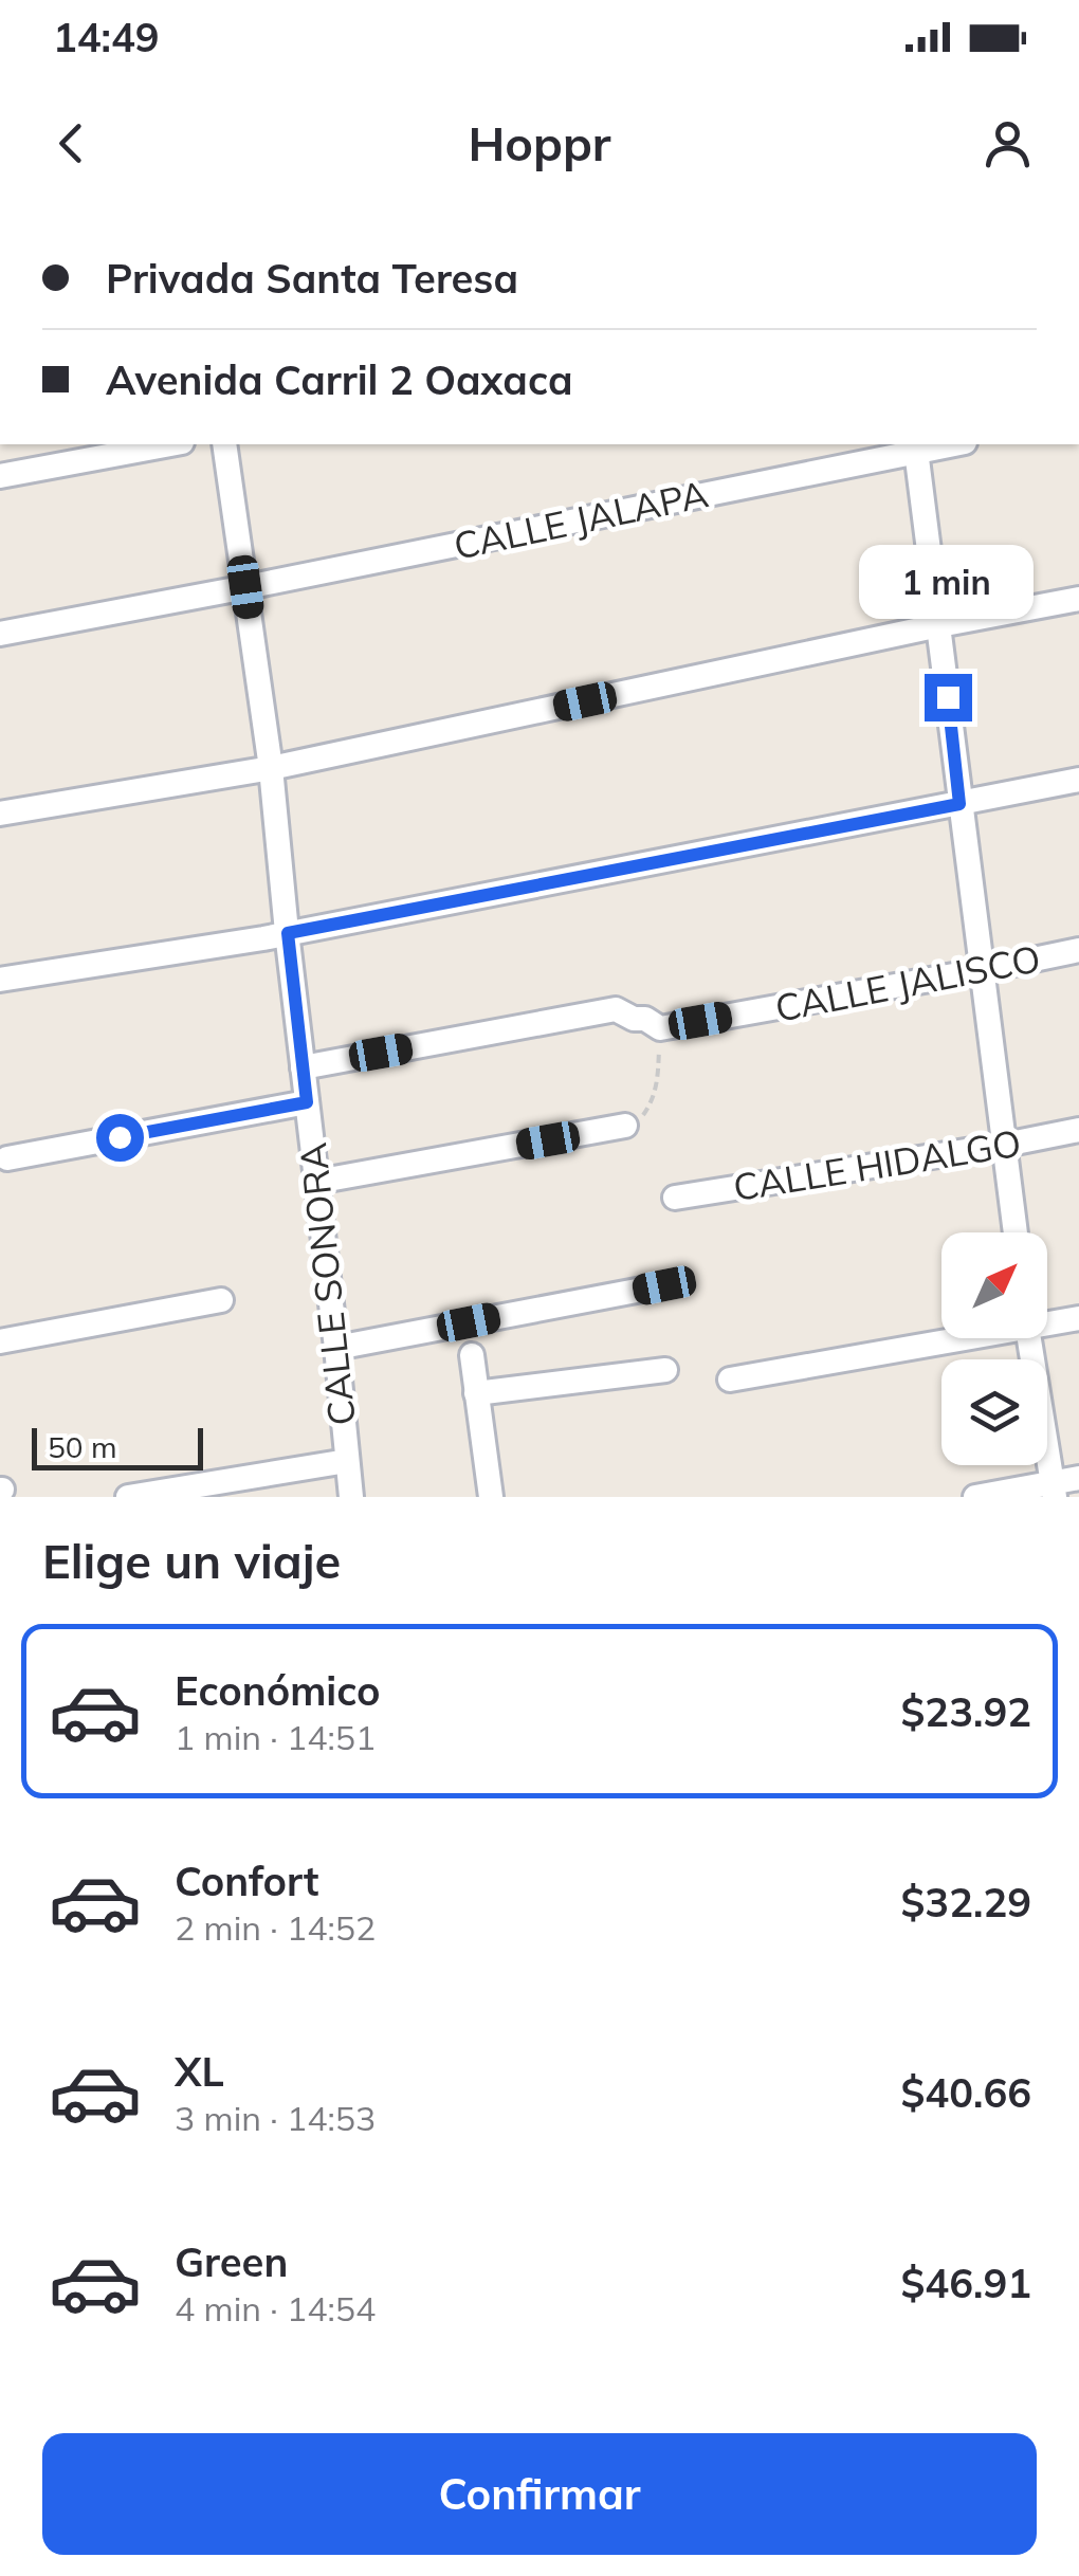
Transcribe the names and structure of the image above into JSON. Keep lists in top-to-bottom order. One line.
{"streets":{"street":["CALLE JALAPA","CALLE JALISCO","CALLE HIDALGO","CALLE SONORA"]},"crossings":[["CALLE JALAPA","CALLE SONORA"]],"scale_bar":"50 m","north":"top right","page":{"status":"14:49","header":"Hoppr","banner":["Privada Santa Teresa","Avenida Carril 2 Oaxaca"],"bubble":"1 min","scale":"50 m","heading":"Elige un viaje","list":[{"name":"Económico","note":"1 min · 14:51","value":"$23.92"},{"name":"Confort","note":"2 min · 14:52","value":"$32.29"},{"name":"XL","note":"3 min · 14:53","value":"$40.66"},{"name":"Green","note":"4 min · 14:54","value":"$46.91"}],"buttons":"Confirmar"}}
